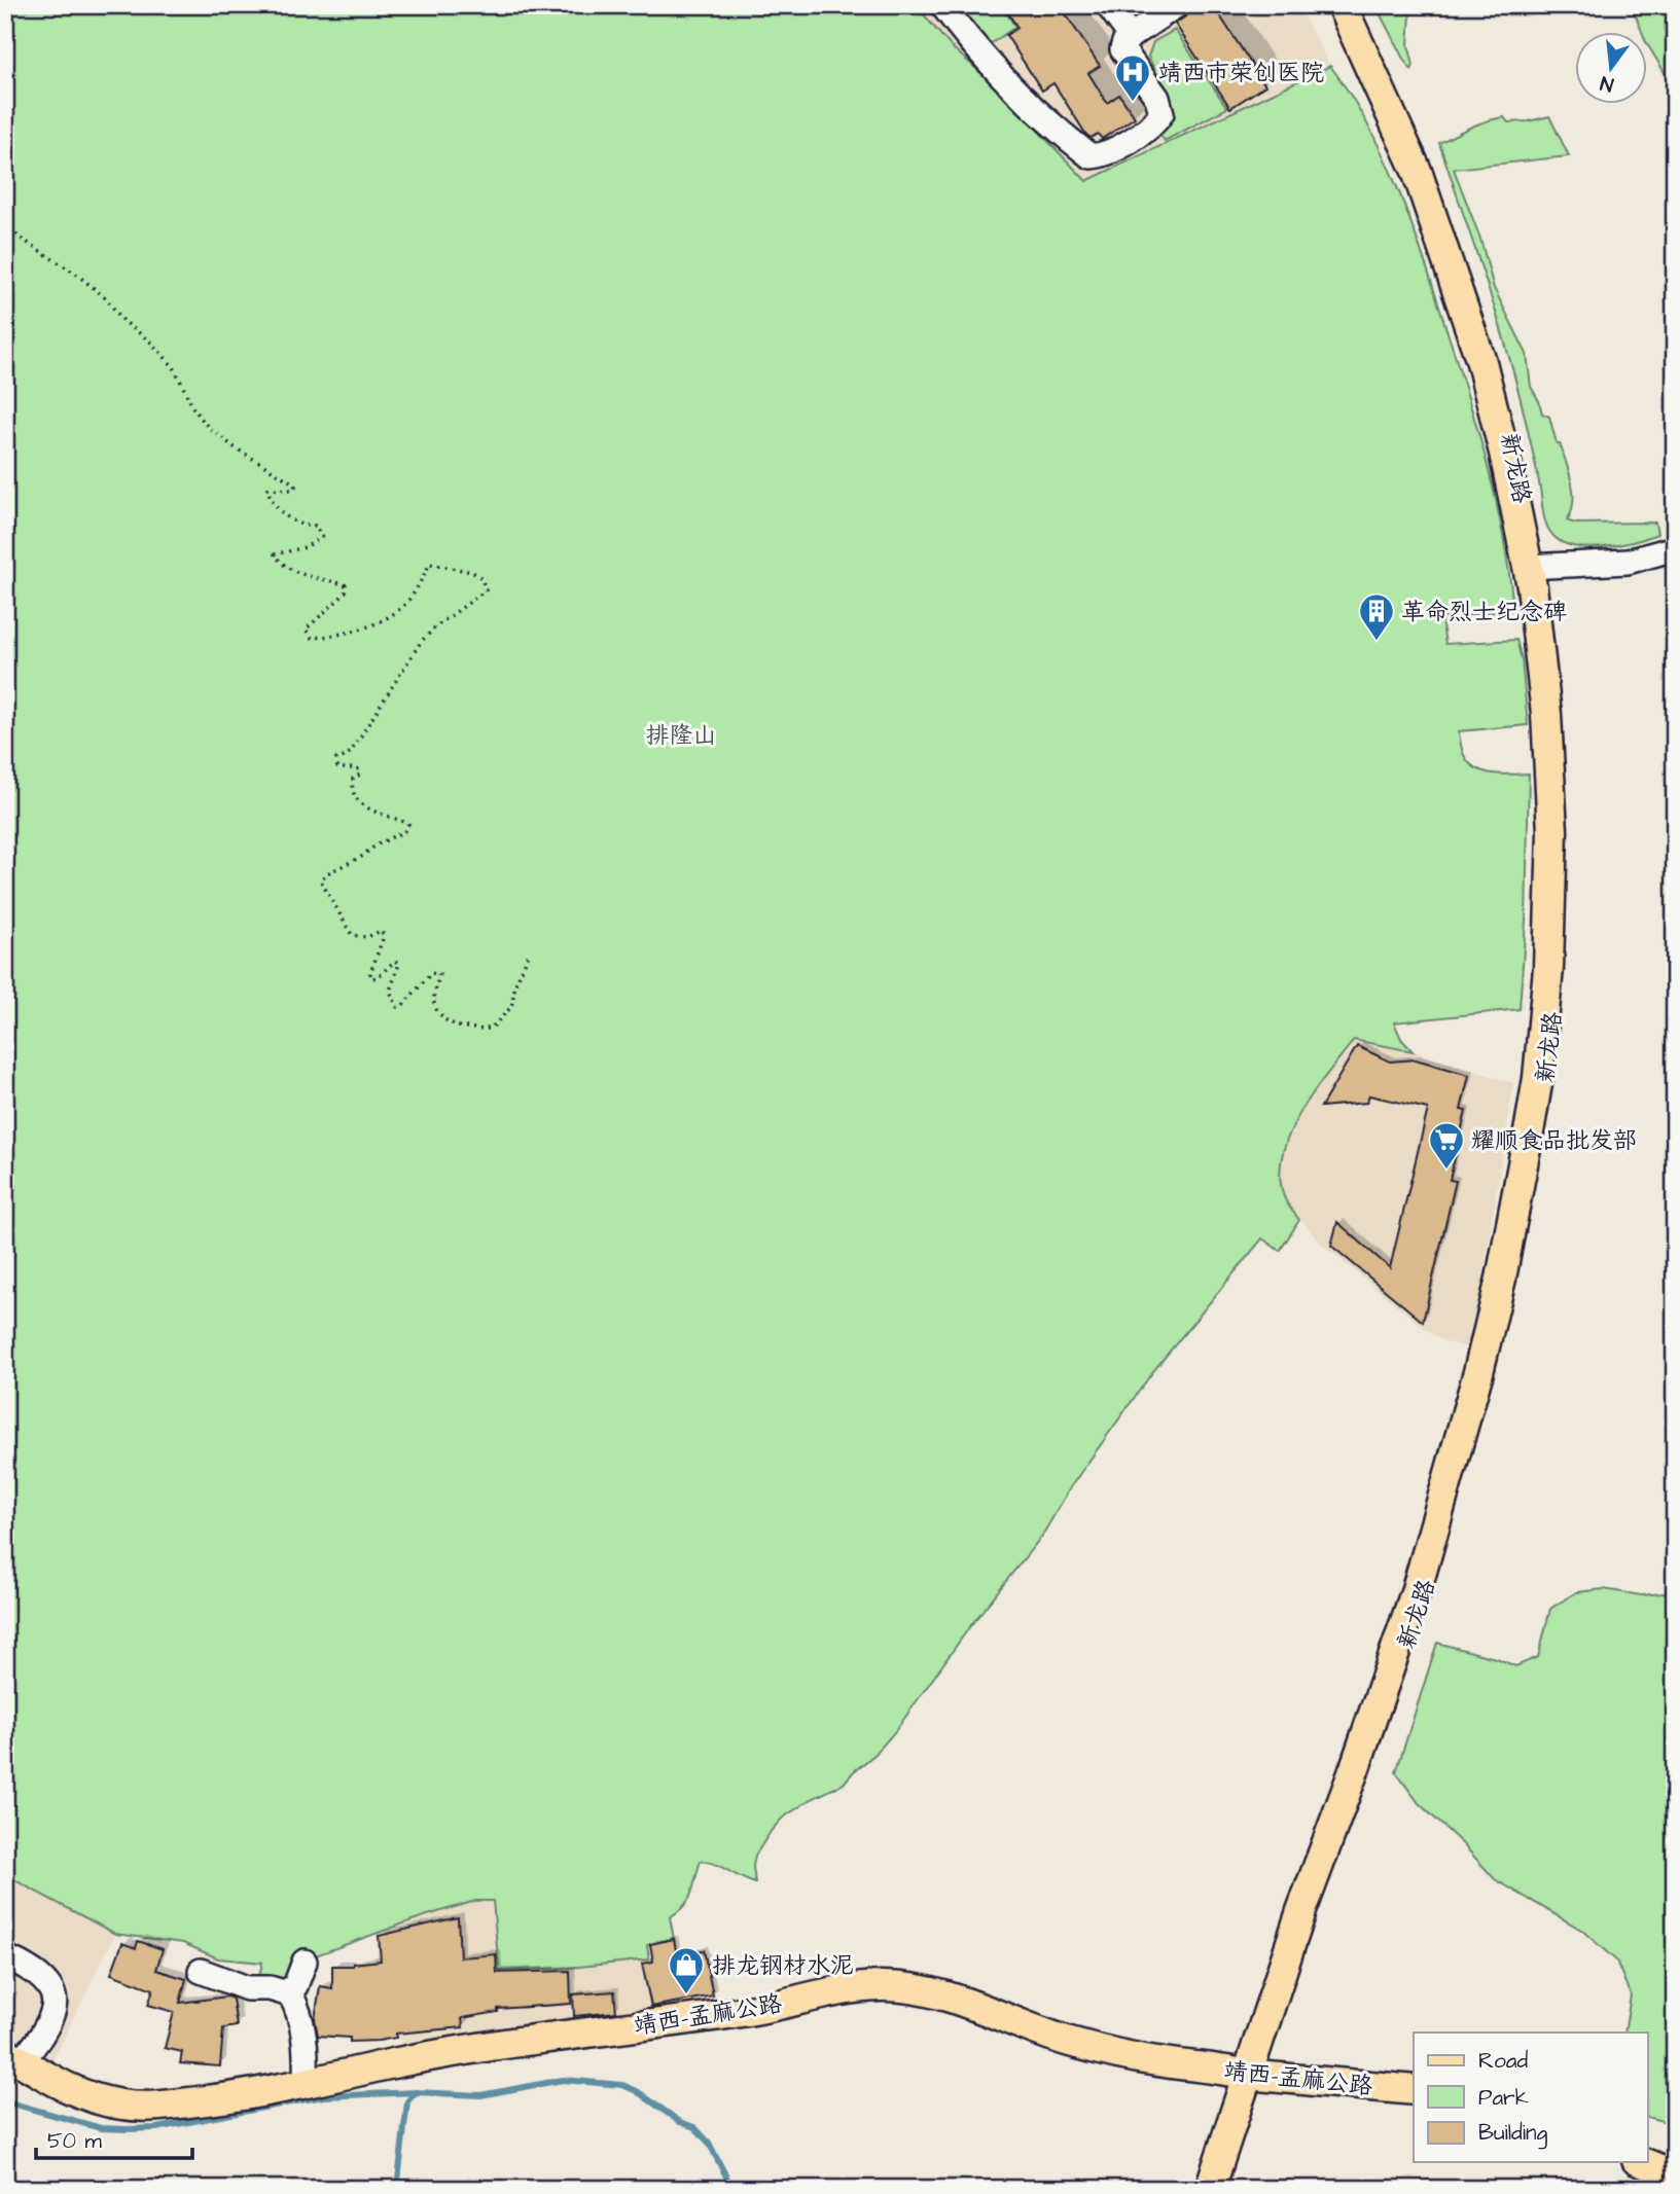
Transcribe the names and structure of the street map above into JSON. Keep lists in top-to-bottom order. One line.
{"streets":{"main road":["新龙路","靖西-孟麻公路"]},"crossings":[["新龙路","靖西-孟麻公路"]],"parks":["排隆山"],"places":{"hospital":["靖西市荣创医院"],"building":["革命烈士纪念碑"],"supermarket":["耀顺食品批发部"],"shop":["排龙钢材水泥"]},"legend":["Road","Park","Building"],"scale_bar":"50 m","north":"bottom"}
